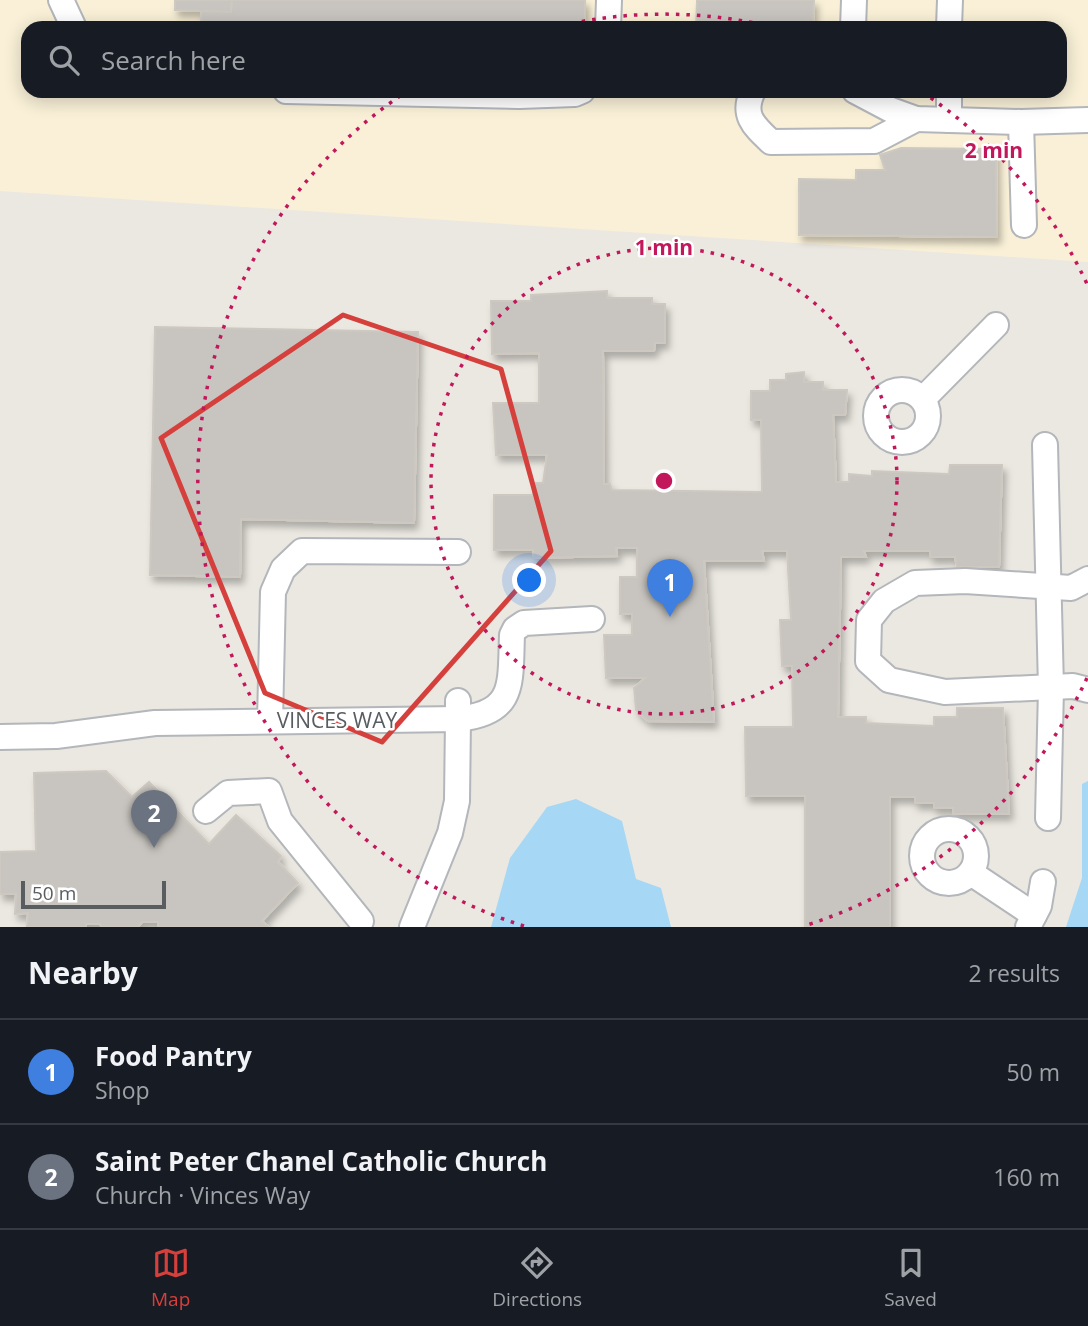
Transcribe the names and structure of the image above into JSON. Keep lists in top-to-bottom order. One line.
{"streets":{"street":["VINCES WAY"]},"scale_bar":"50 m","page":{"search":"Search here","pins":["1","2"],"scale":"50 m","heading":["Nearby","2 results"],"list":[{"mark":"1","name":"Food Pantry","note":"Shop","value":"50 m"},{"mark":"2","name":"Saint Peter Chanel Catholic Church","note":"Church · Vinces Way","value":"160 m"}],"nav":["Map","Directions","Saved"]},"rings":["2 min","1 min"]}
